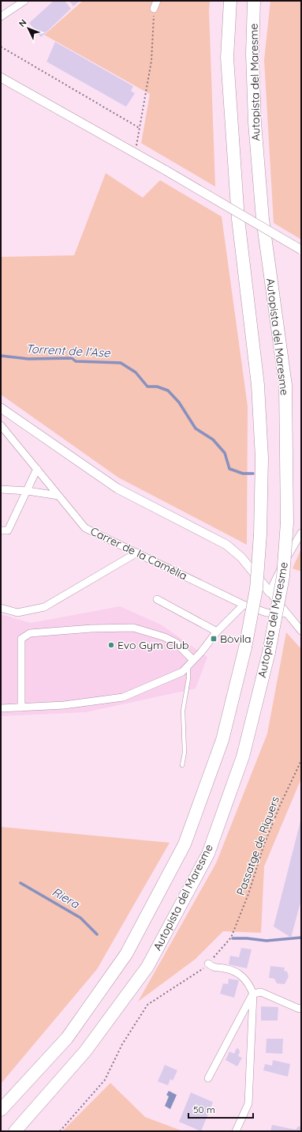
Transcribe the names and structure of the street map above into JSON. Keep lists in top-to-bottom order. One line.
{"streets":{"highway":["Autopista del Maresme"],"street":["Carrer de la Camèlia"],"path":["Passatge de Riquers"]},"water":["Torrent de l'Ase","Riera"],"places":{"transit":["Bòvila"],"other":["Evo Gym Club"]},"scale_bar":"50 m","north":"top left"}
